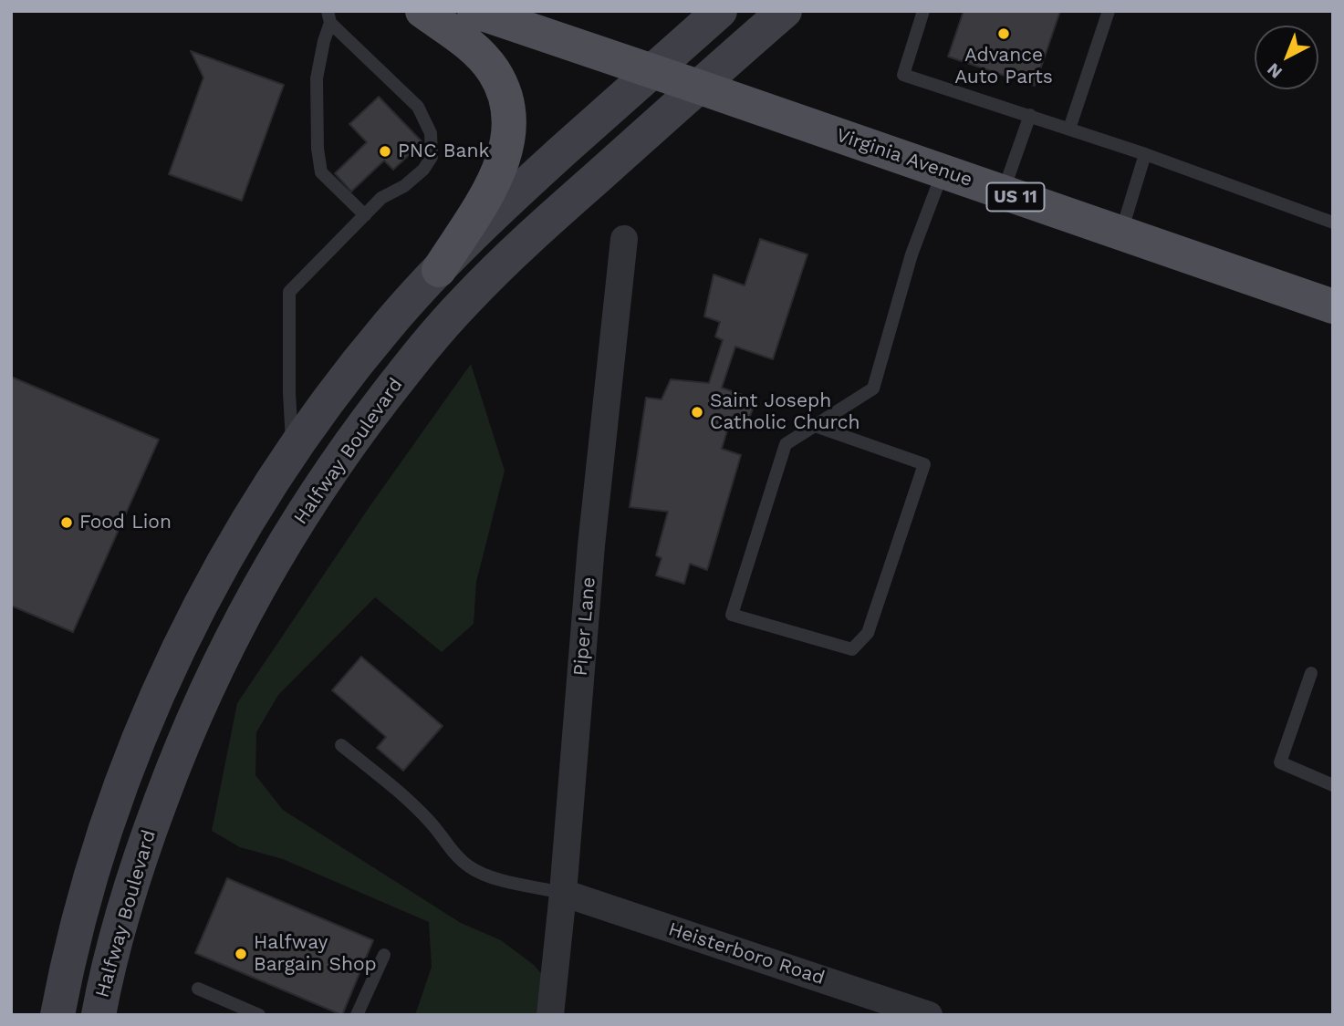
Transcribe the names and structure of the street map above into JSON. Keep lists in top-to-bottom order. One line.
{"streets":{"main road":["Virginia Avenue","US 11","Halfway Boulevard"],"street":["Piper Lane","Heisterboro Road"]},"crossings":[["Virginia Avenue","Halfway Boulevard"],["Piper Lane","Heisterboro Road"]],"places":["Advance Auto Parts","PNC Bank","Saint Joseph Catholic Church","Food Lion","Halfway Bargain Shop"],"north":"bottom left"}
